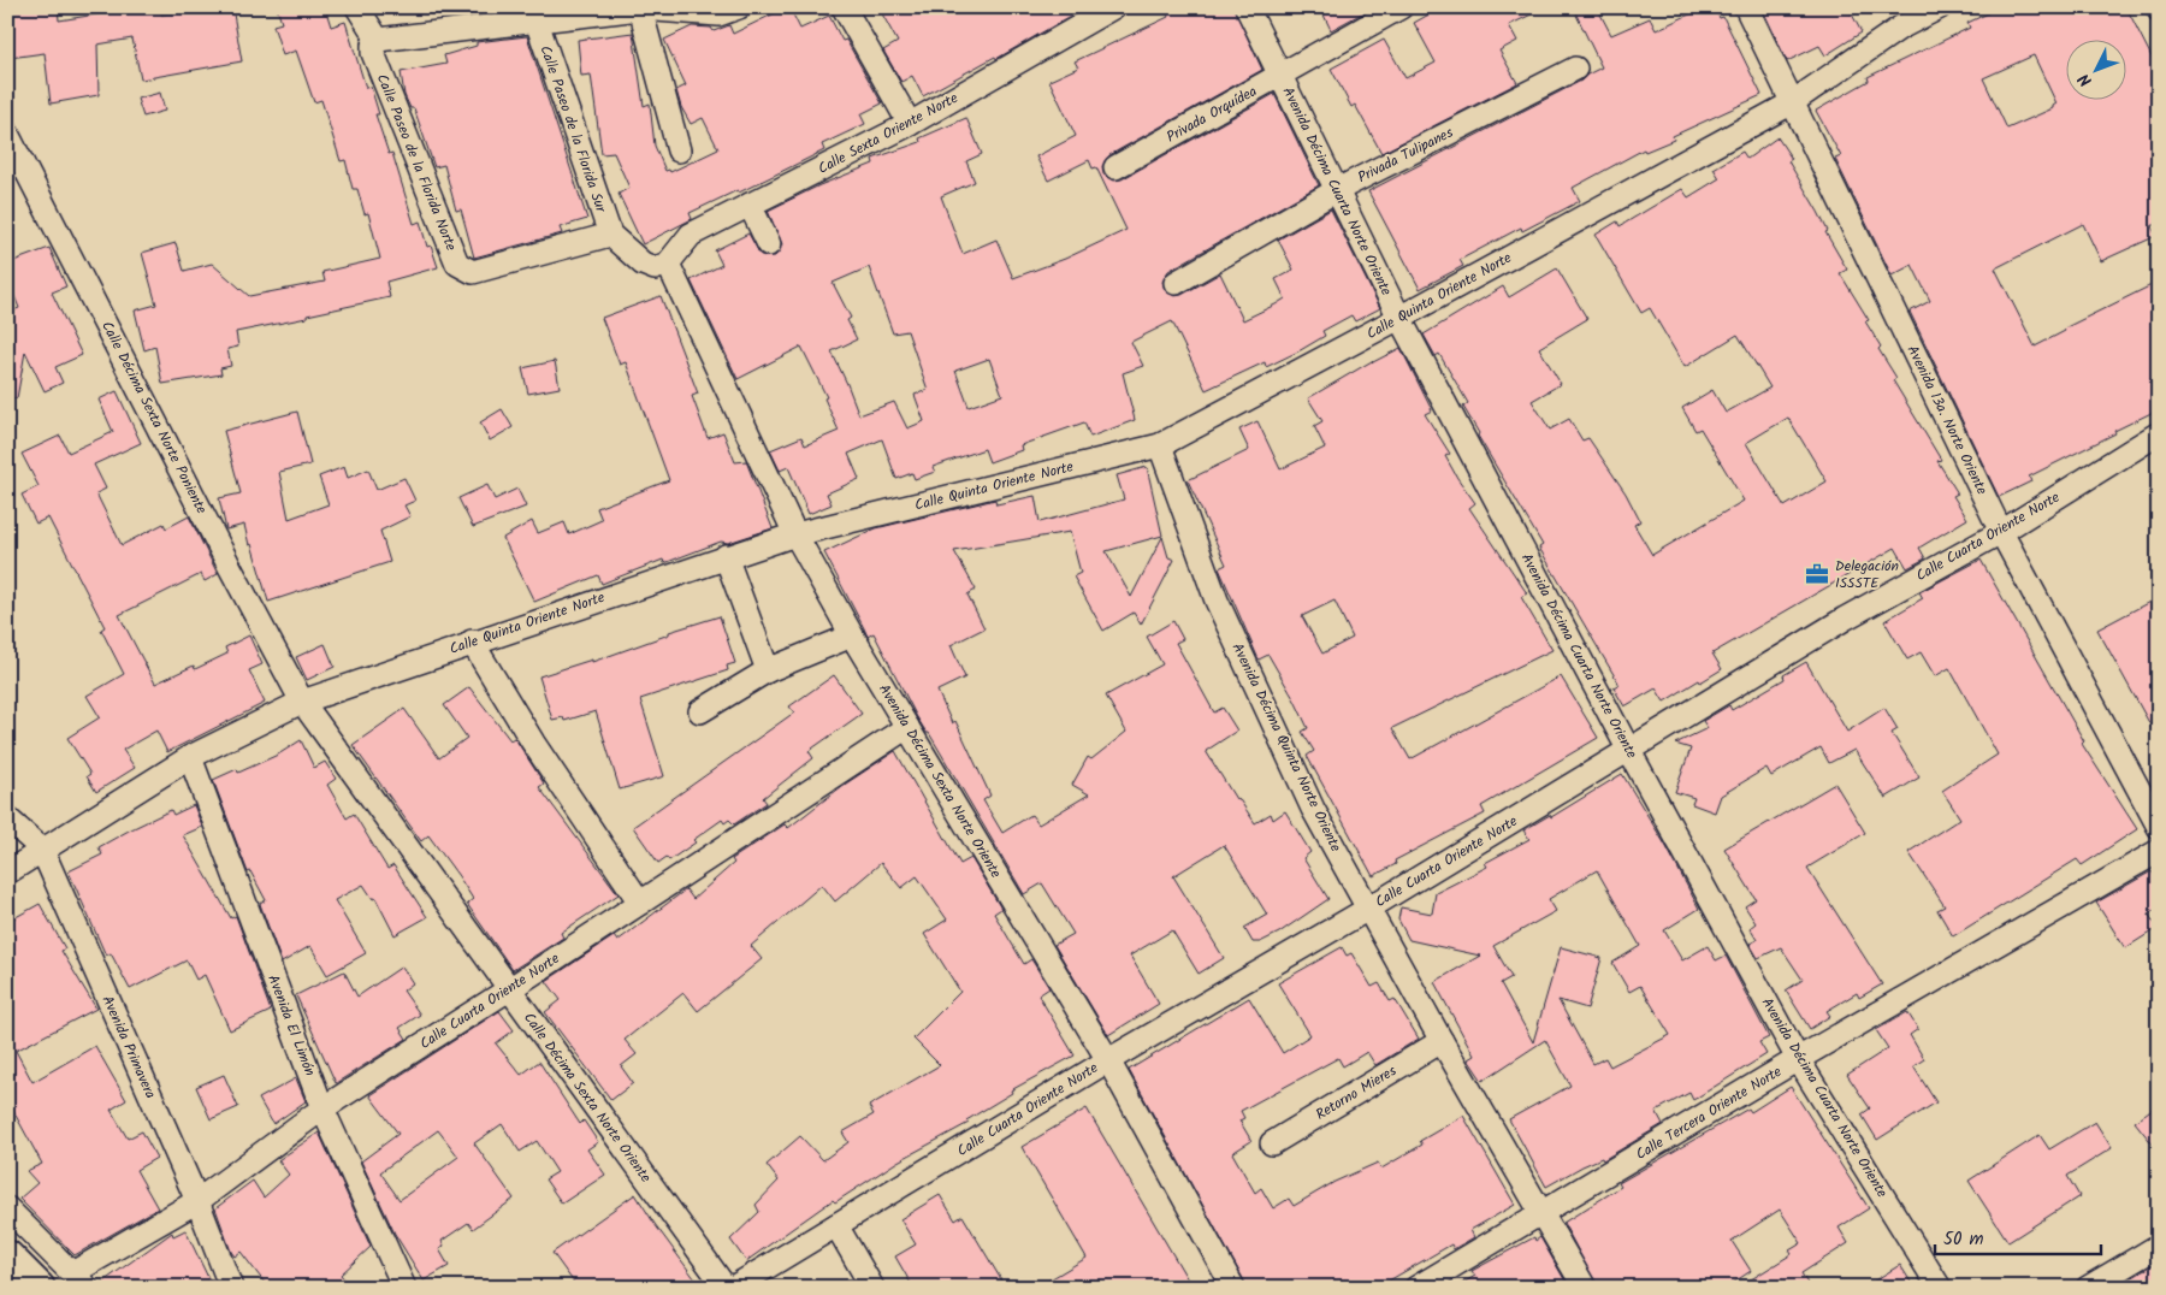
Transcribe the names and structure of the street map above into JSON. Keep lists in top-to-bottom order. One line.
{"streets":{"street":["Privada Orquídea","Calle Paseo de la Florida Sur","Calle Sexta Oriente Norte","Privada Tulipanes","Calle Paseo de la Florida Norte","Avenida Décima Cuarta Norte Oriente","Calle Quinta Oriente Norte","Calle Décima Sexta Norte Poniente","Avenida 13a. Norte Oriente","Calle Cuarta Oriente Norte","Avenida Décima Quinta Norte Oriente","Avenida Décima Sexta Norte Oriente","Avenida El Limón","Avenida Primavera","Retorno Mieres","Calle Décima Sexta Norte Oriente","Calle Tercera Oriente Norte"]},"crossings":[["Privada Orquídea","Avenida Décima Cuarta Norte Oriente"],["Calle Paseo de la Florida Sur","Calle Paseo de la Florida Norte"],["Calle Sexta Oriente Norte","Avenida Décima Sexta Norte Oriente"],["Privada Tulipanes","Avenida Décima Cuarta Norte Oriente"],["Avenida Décima Cuarta Norte Oriente","Calle Quinta Oriente Norte"],["Avenida Décima Cuarta Norte Oriente","Calle Cuarta Oriente Norte"],["Avenida Décima Cuarta Norte Oriente","Calle Tercera Oriente Norte"],["Calle Quinta Oriente Norte","Calle Décima Sexta Norte Poniente"],["Calle Quinta Oriente Norte","Avenida 13a. Norte Oriente"],["Calle Quinta Oriente Norte","Avenida Décima Quinta Norte Oriente"],["Calle Quinta Oriente Norte","Avenida Décima Sexta Norte Oriente"],["Calle Quinta Oriente Norte","Avenida El Limón"],["Calle Quinta Oriente Norte","Avenida Primavera"],["Calle Quinta Oriente Norte","Calle Décima Sexta Norte Oriente"],["Calle Décima Sexta Norte Poniente","Calle Décima Sexta Norte Oriente"],["Avenida 13a. Norte Oriente","Calle Cuarta Oriente Norte"],["Calle Cuarta Oriente Norte","Avenida Décima Quinta Norte Oriente"],["Calle Cuarta Oriente Norte","Avenida Décima Sexta Norte Oriente"],["Calle Cuarta Oriente Norte","Avenida El Limón"],["Calle Cuarta Oriente Norte","Avenida Primavera"],["Calle Cuarta Oriente Norte","Calle Décima Sexta Norte Oriente"],["Avenida Décima Quinta Norte Oriente","Retorno Mieres"],["Avenida Décima Quinta Norte Oriente","Calle Tercera Oriente Norte"]],"places":{"office":["Delegación ISSSTE"]},"scale_bar":"50 m","north":"bottom left"}
